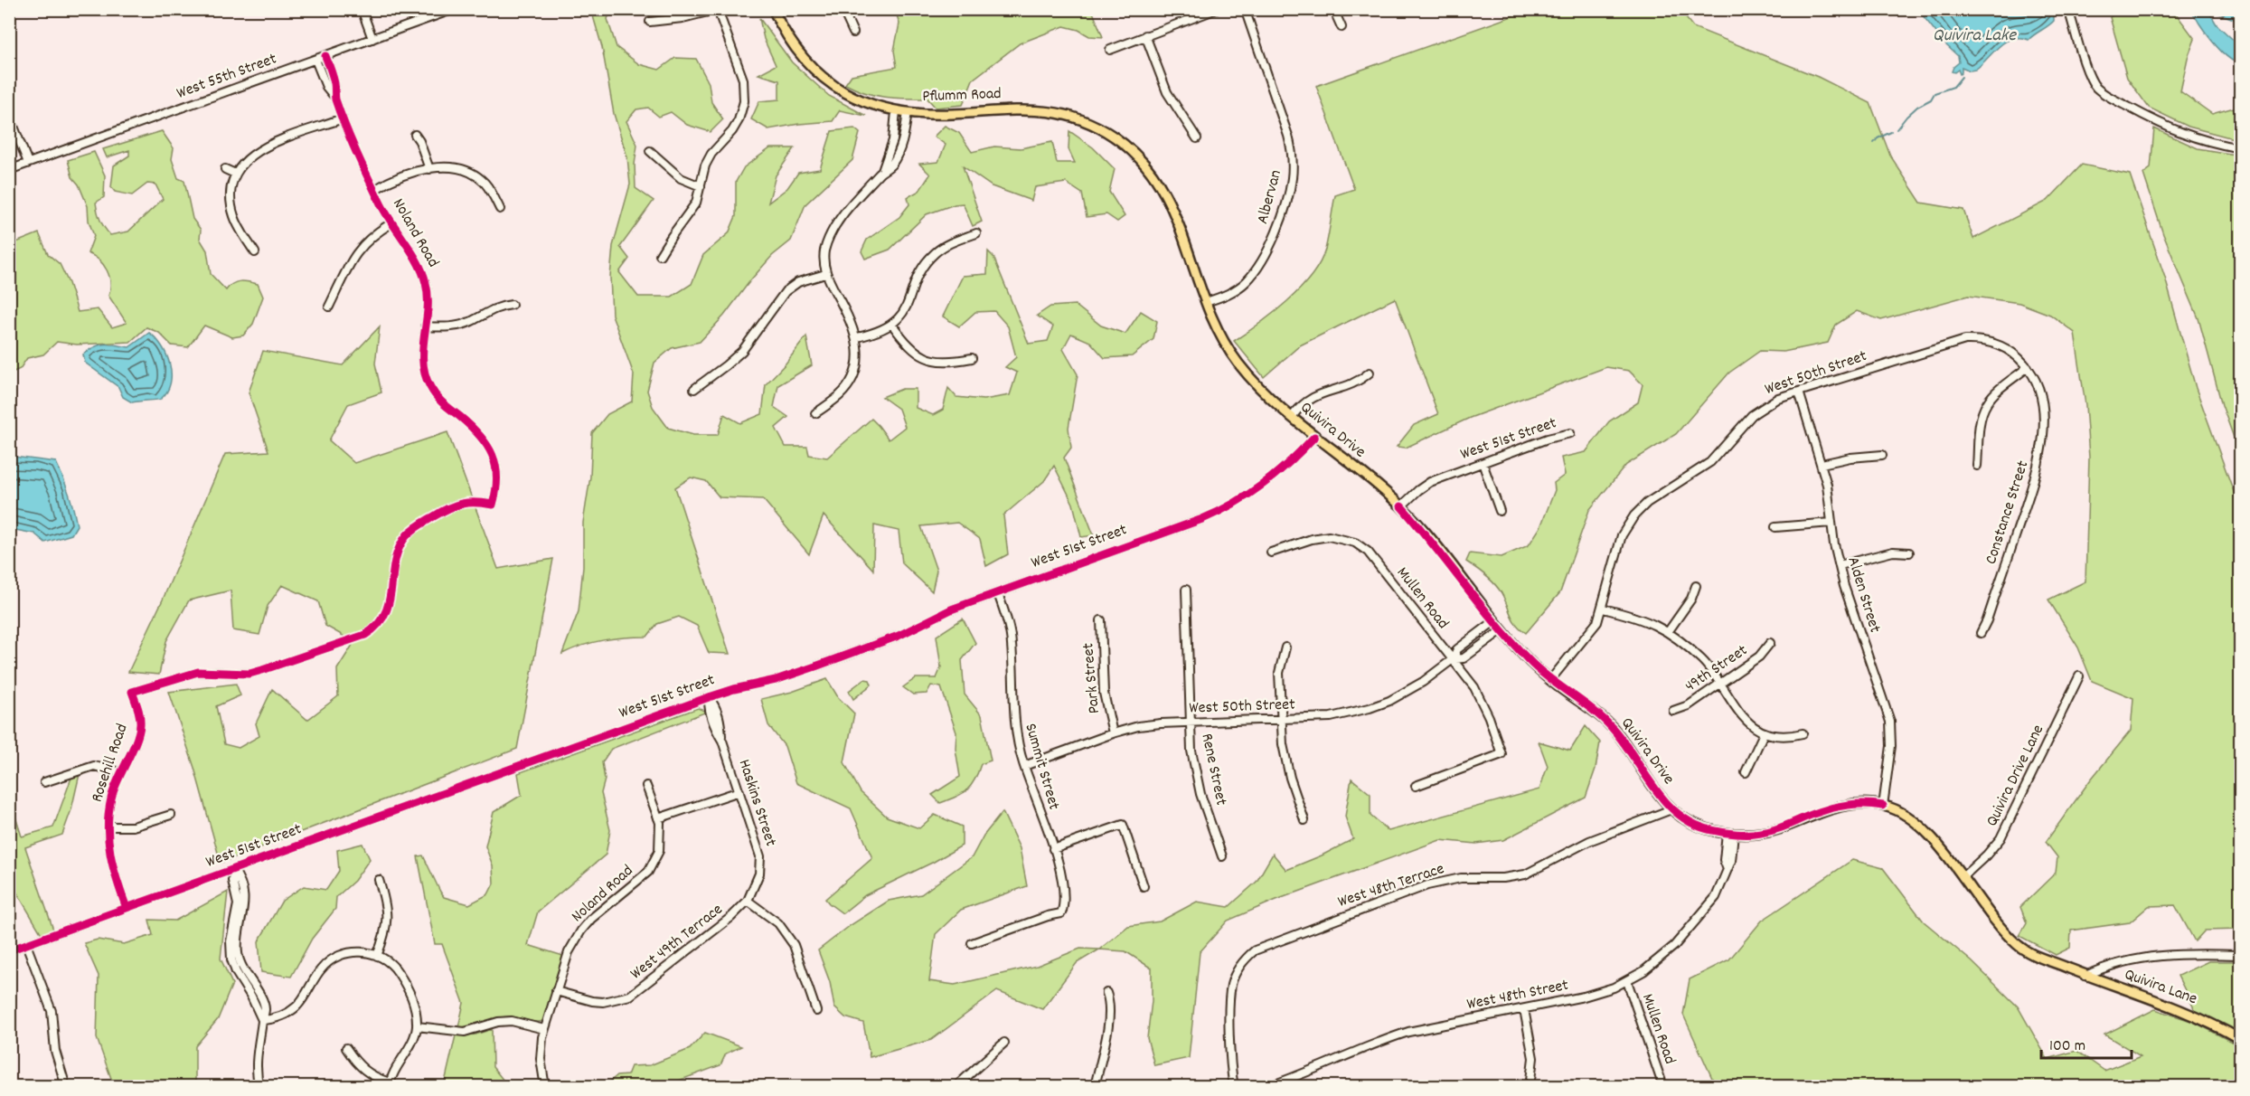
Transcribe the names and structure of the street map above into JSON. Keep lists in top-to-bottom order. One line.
{"streets":{"main road":["Pflumm Road","Quivira Drive","Quivira Lane"],"street":["West 55th Street","Albervan","Noland Road","West 50th Street","West 51st Street","Constance Street","Alden Street","Mullen Road","49th Street","Park Street","Rosehill Road","Summit Street","Rene Street","Quivira Drive Lane","Haskins Street","West 48th Terrace","West 49th Terrace","West 48th Street"]},"crossings":[["West 55th Street","Noland Road"],["Pflumm Road","Quivira Drive"],["Albervan","Quivira Drive"],["Noland Road","Rosehill Road"],["Noland Road","West 49th Terrace"],["West 50th Street","Quivira Drive"],["West 50th Street","Constance Street"],["West 50th Street","Alden Street"],["West 50th Street","Mullen Road"],["West 50th Street","Park Street"],["West 50th Street","Summit Street"],["West 50th Street","Rene Street"],["Quivira Drive","West 51st Street"],["Quivira Drive","Alden Street"],["Quivira Drive","Quivira Drive Lane"],["Quivira Drive","West 48th Terrace"],["Quivira Drive","Quivira Lane"],["Quivira Drive","West 48th Street"],["West 51st Street","Rosehill Road"],["West 51st Street","Summit Street"],["West 51st Street","Haskins Street"],["Mullen Road","West 48th Street"],["Haskins Street","West 49th Terrace"]],"water":["Quivira Lake"],"scale_bar":"100 m"}
